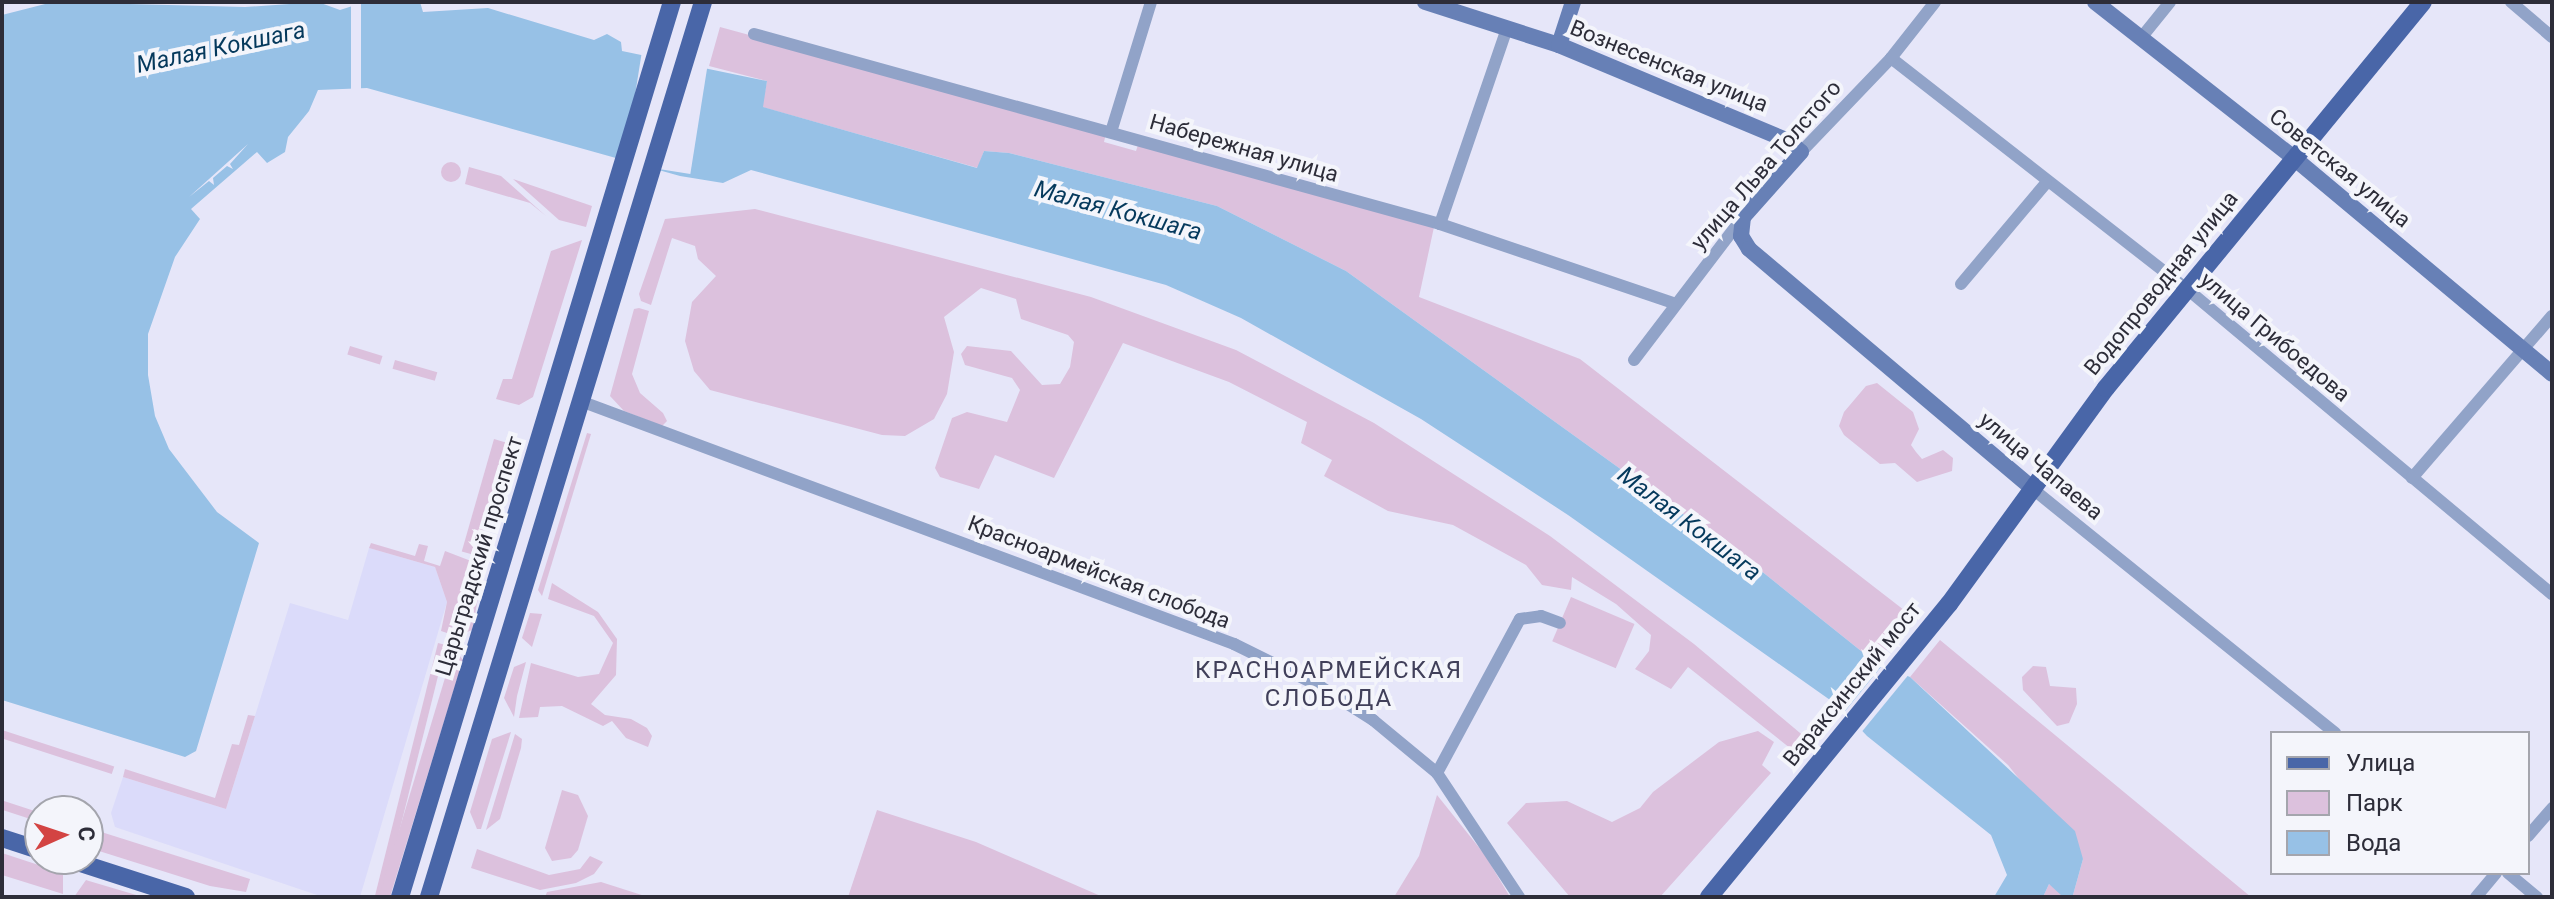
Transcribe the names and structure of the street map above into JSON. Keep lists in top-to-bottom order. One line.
{"streets":{"main road":["Водопроводная улица","Царьградский проспект","Вараксинский мост"],"street":["Вознесенская улица","Набережная улица","улица Льва Толстого","Советская улица","улица Грибоедова","улица Чапаева","Красноармейская слобода"]},"crossings":[["Вознесенская улица","улица Льва Толстого"],["Набережная улица","улица Льва Толстого"],["улица Льва Толстого","улица Грибоедова"],["улица Льва Толстого","улица Чапаева"],["Советская улица","Водопроводная улица"],["Водопроводная улица","улица Грибоедова"],["Водопроводная улица","улица Чапаева"],["Водопроводная улица","Вараксинский мост"]],"districts":["КРАСНОАРМЕЙСКАЯ СЛОБОДА"],"water":["Малая Кокшага"],"legend":["Улица","Парк","Вода"],"north":"right"}
